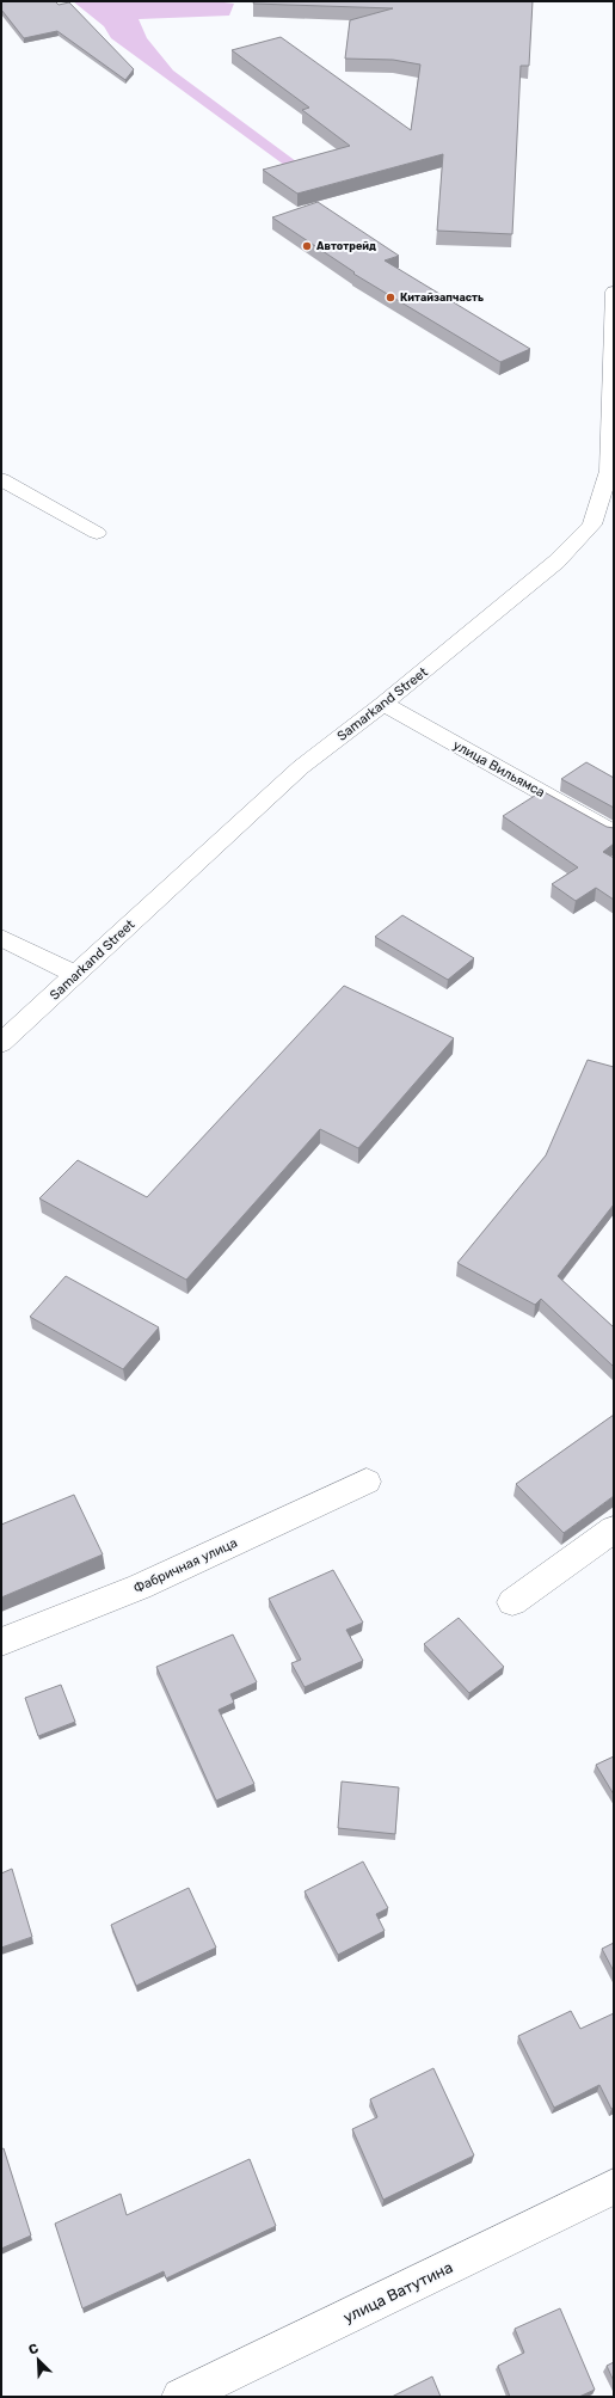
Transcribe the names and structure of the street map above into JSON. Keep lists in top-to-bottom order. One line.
{"streets":{"street":["Samarkand Street","улица Вильямса","Фабричная улица","улица Ватутина"]},"crossings":[["Samarkand Street","улица Вильямса"]],"places":["Автотрейд","Китайзапчасть"],"north":"top left"}
